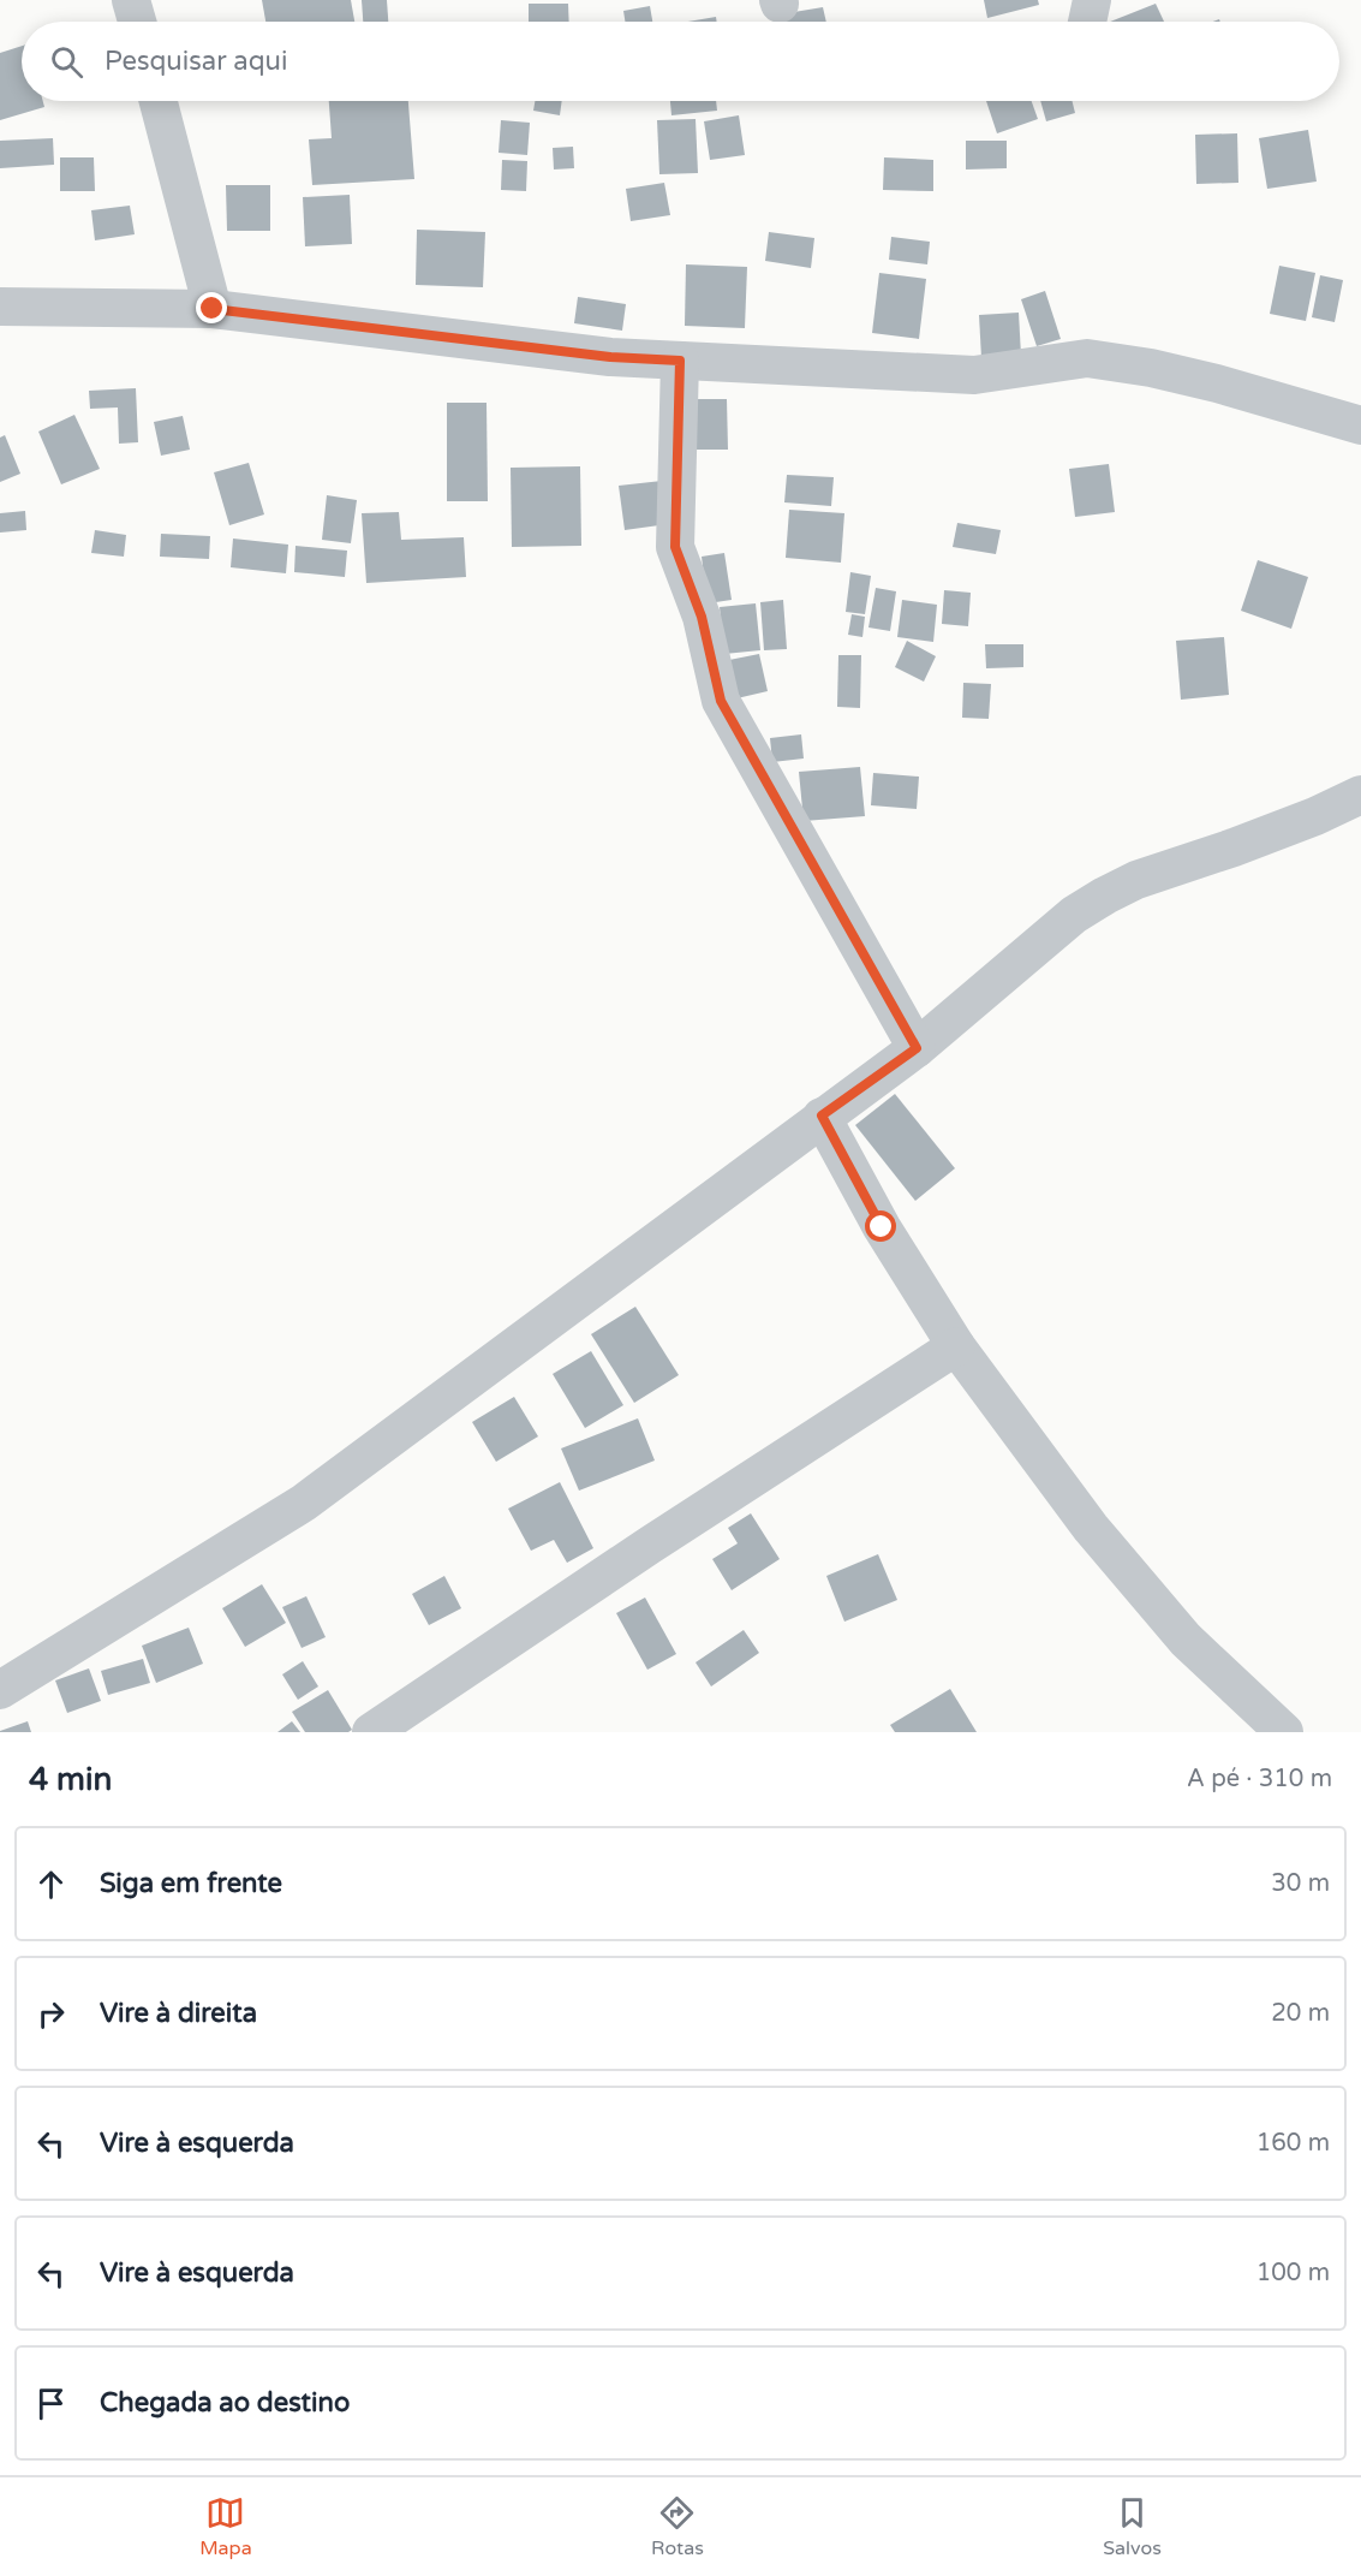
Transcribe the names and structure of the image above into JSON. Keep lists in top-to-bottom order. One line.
{"page":{"search":"Pesquisar aqui","heading":["4 min","A pé · 310 m"],"list":[["Siga em frente","30 m"],["Vire à direita","20 m"],["Vire à esquerda","160 m"],["Vire à esquerda","100 m"],"Chegada ao destino"],"nav":["Mapa","Rotas","Salvos"]}}
